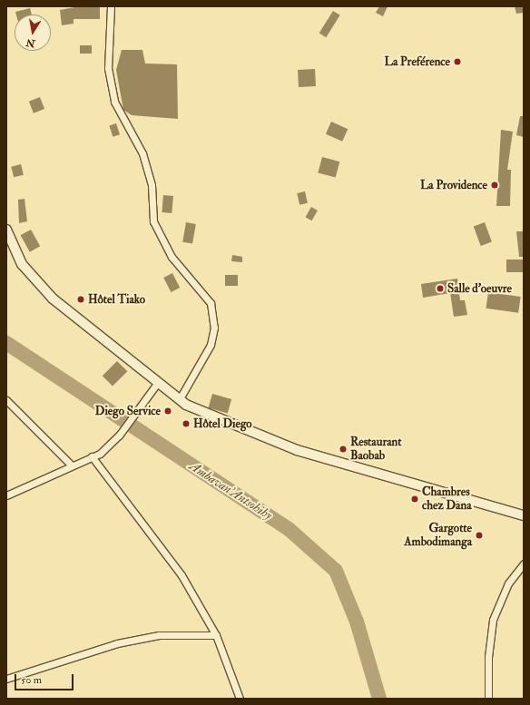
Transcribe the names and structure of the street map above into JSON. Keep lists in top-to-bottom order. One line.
{"water":["Ambavan'Antsohihy"],"places":["La Preférence","La Providence","Salle d'oeuvre","Hôtel Tiako","Diego Service","Hôtel Diego","Restaurant Baobab","Chambres chez Dana","Gargotte Ambodimanga"],"scale_bar":"50 m","north":"bottom"}
